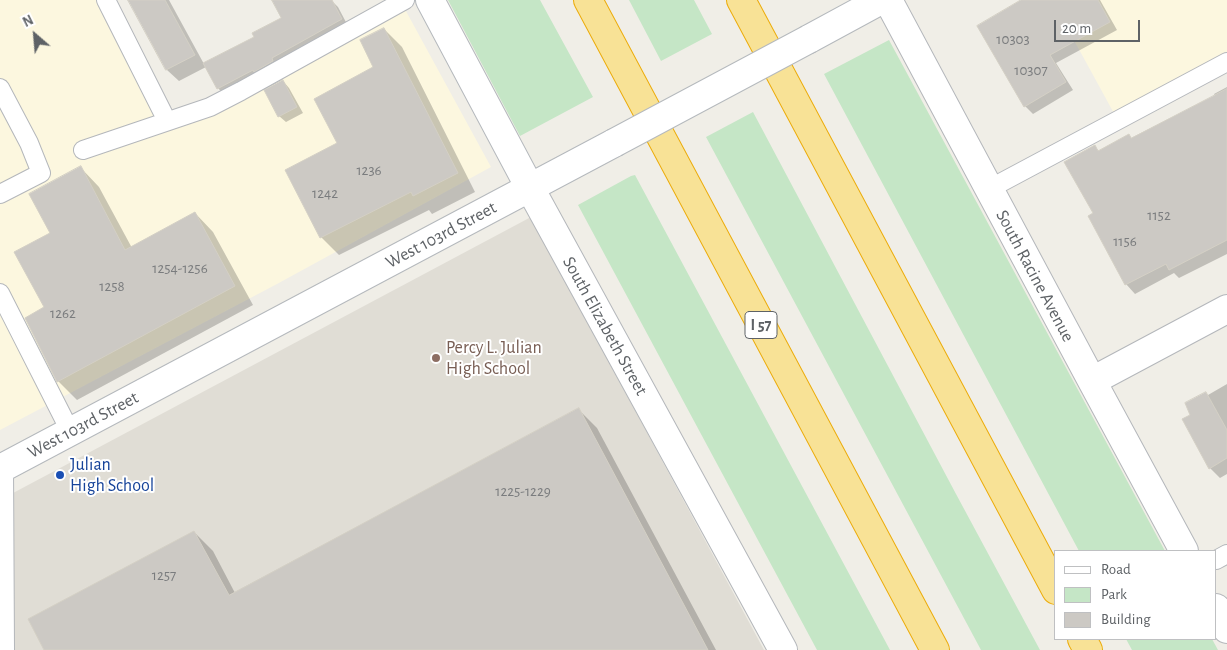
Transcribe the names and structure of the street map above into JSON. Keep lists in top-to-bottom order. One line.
{"streets":{"highway":["I 57"],"street":["West 103rd Street","South Racine Avenue","South Elizabeth Street"]},"crossings":[["West 103rd Street","South Elizabeth Street"]],"places":["Percy L. Julian High School","Julian High School"],"house_numbers":["10303","10307","1236","1242","1152","1156","1254-1256","1258","1262","1225-1229","1257"],"legend":["Road","Park","Building"],"scale_bar":"20 m","north":"top left"}
